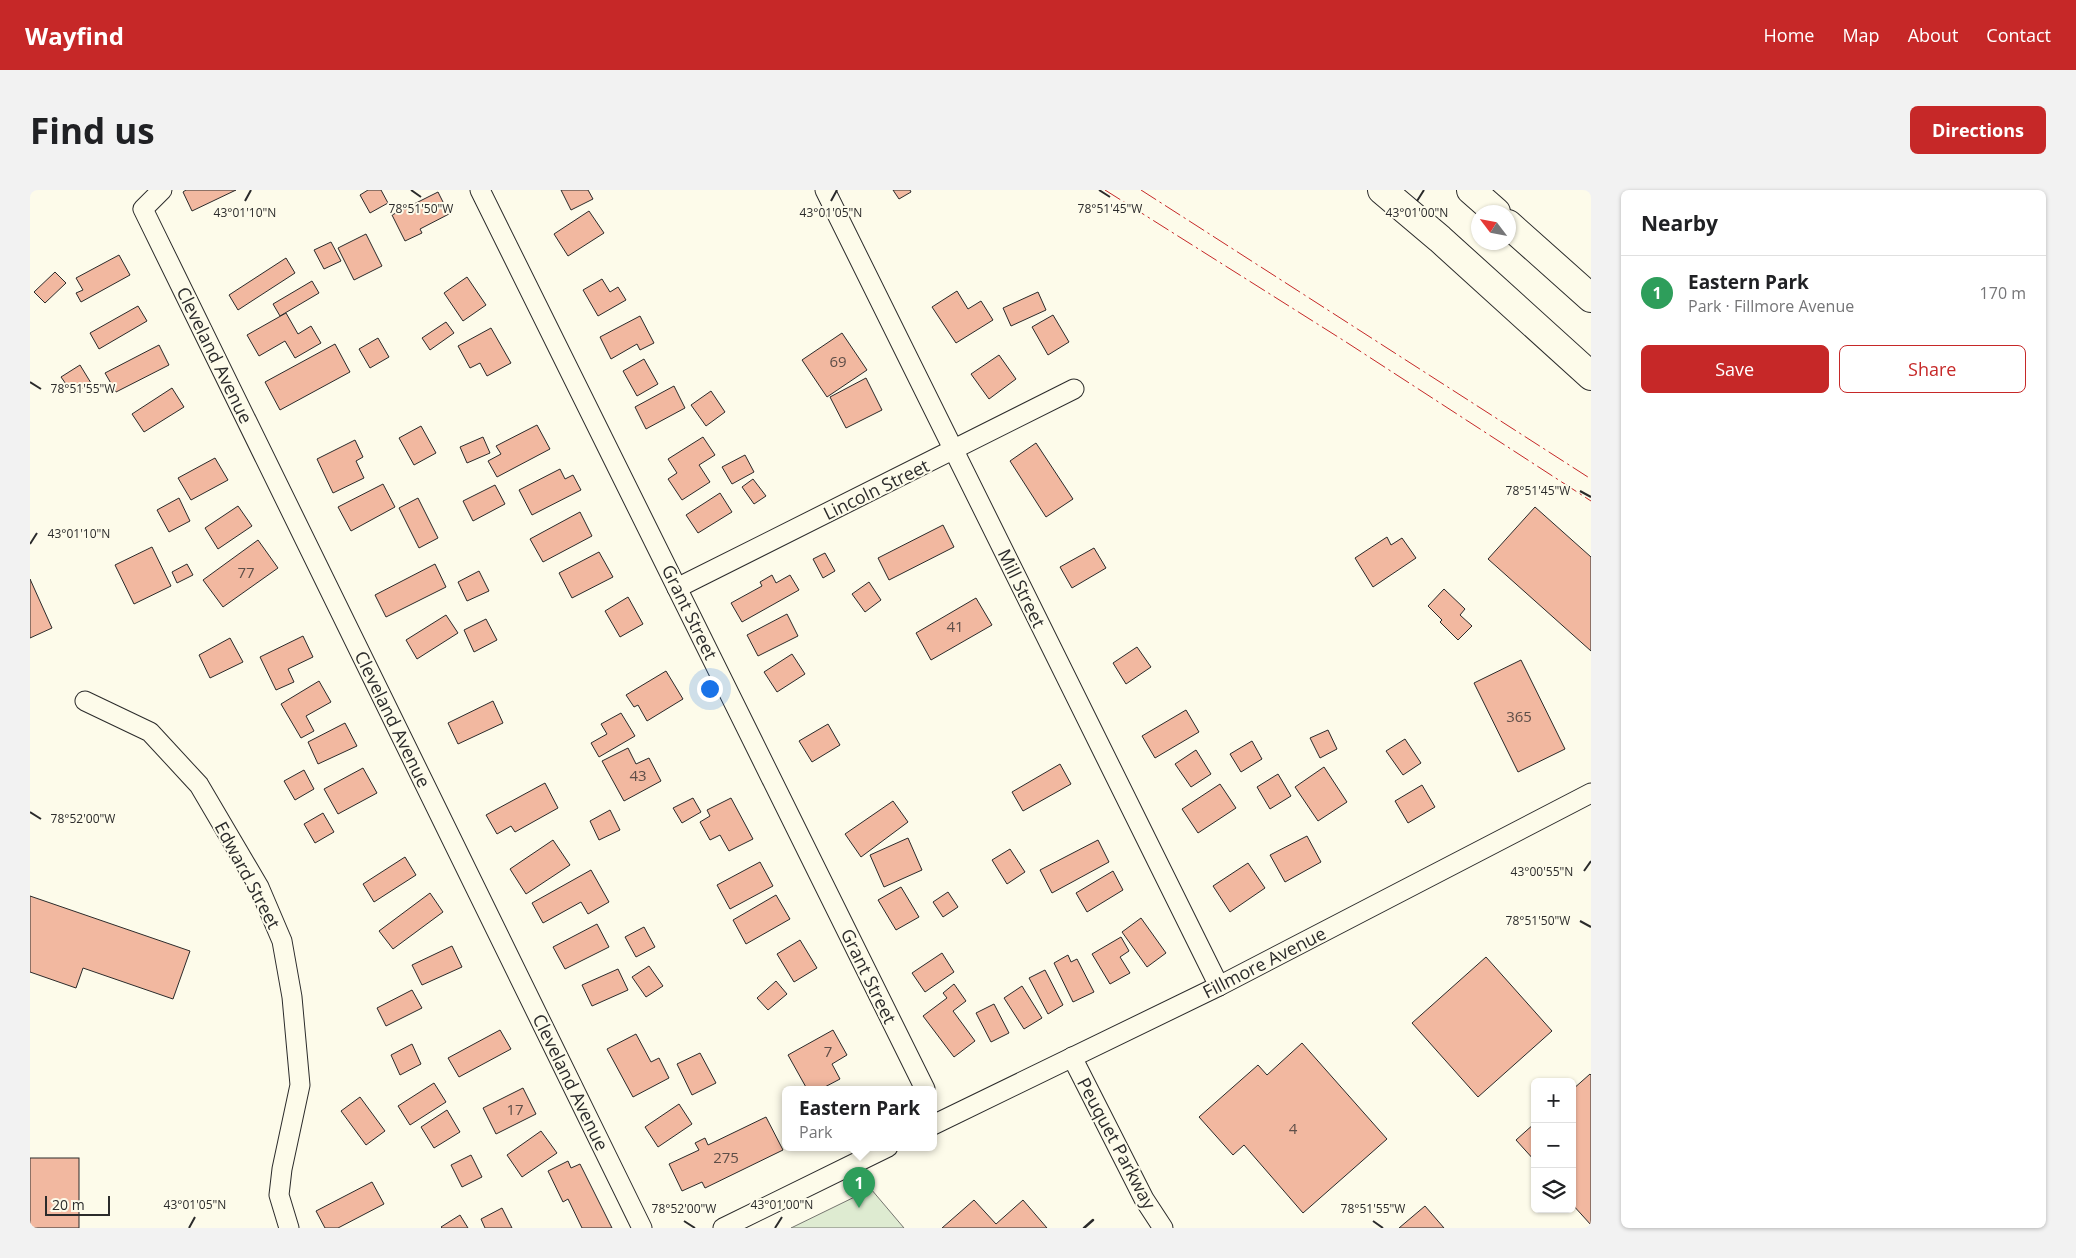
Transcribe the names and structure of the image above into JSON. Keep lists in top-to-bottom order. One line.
{"streets":{"street":["Cleveland Avenue","Lincoln Street","Mill Street","Grant Street","Edward Street","Fillmore Avenue","Peuquet Parkway"]},"crossings":[["Lincoln Street","Mill Street"],["Lincoln Street","Grant Street"],["Mill Street","Fillmore Avenue"],["Fillmore Avenue","Peuquet Parkway"]],"house_numbers":["69","77","41","365","43","7","17","4","275"],"scale_bar":"20 m","north":"top left","page":{"header":"Wayfind","nav":["Home","Map","About","Contact"],"buttons":["Directions",["Save","Share"]],"title":"Find us","heading":"Nearby","list":[{"mark":"1","name":"Eastern Park","note":"Park · Fillmore Avenue","value":"170 m"}],"map_buttons":["+","−"],"popup":["Eastern Park","Park"],"pins":"1","scale":"20 m"},"coordinates":["78°51'50\"W","78°51'45\"W","43°01'10\"N","43°01'05\"N","43°01'00\"N","78°51'55\"W","78°52'00\"W","43°00'55\"N"]}
